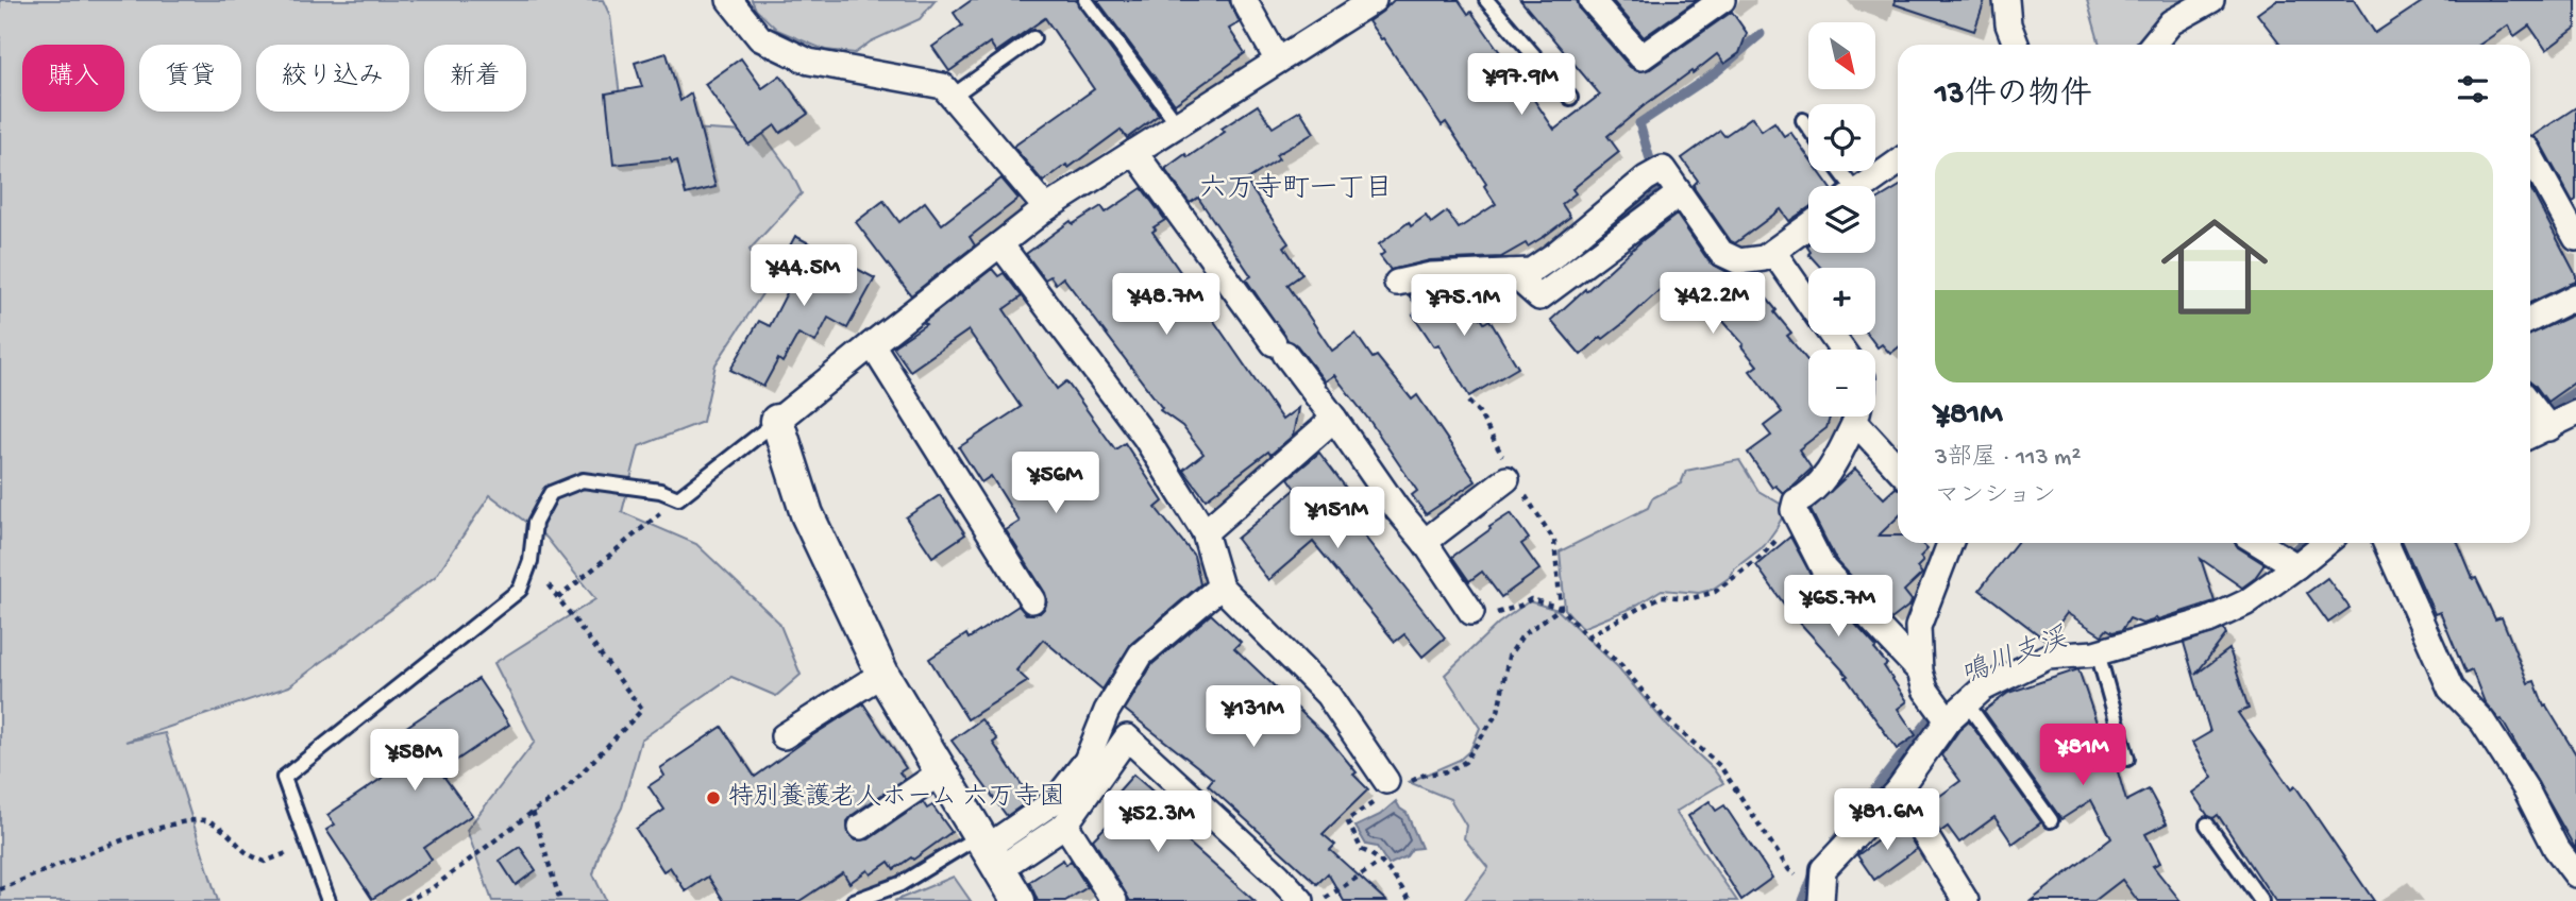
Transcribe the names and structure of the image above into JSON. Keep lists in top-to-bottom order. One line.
{"districts":["六万寺町一丁目"],"water":["鳴川支渓"],"places":["特別養護老人ホーム 六万寺園"],"north":"bottom right","page":{"map_buttons":["+","−"],"chip":["購入","賃貸","絞り込み","新着"],"heading":"13件の物件","price":["¥97.9M","¥44.5M","¥42.2M","¥48.7M","¥75.1M","¥56M","¥151M","¥65.7M","¥131M","¥81M","¥58M","¥81.6M","¥52.3M"],"list":[{"name":"¥81M","note":"3部屋 · 113 m² · マンション"}]}}
